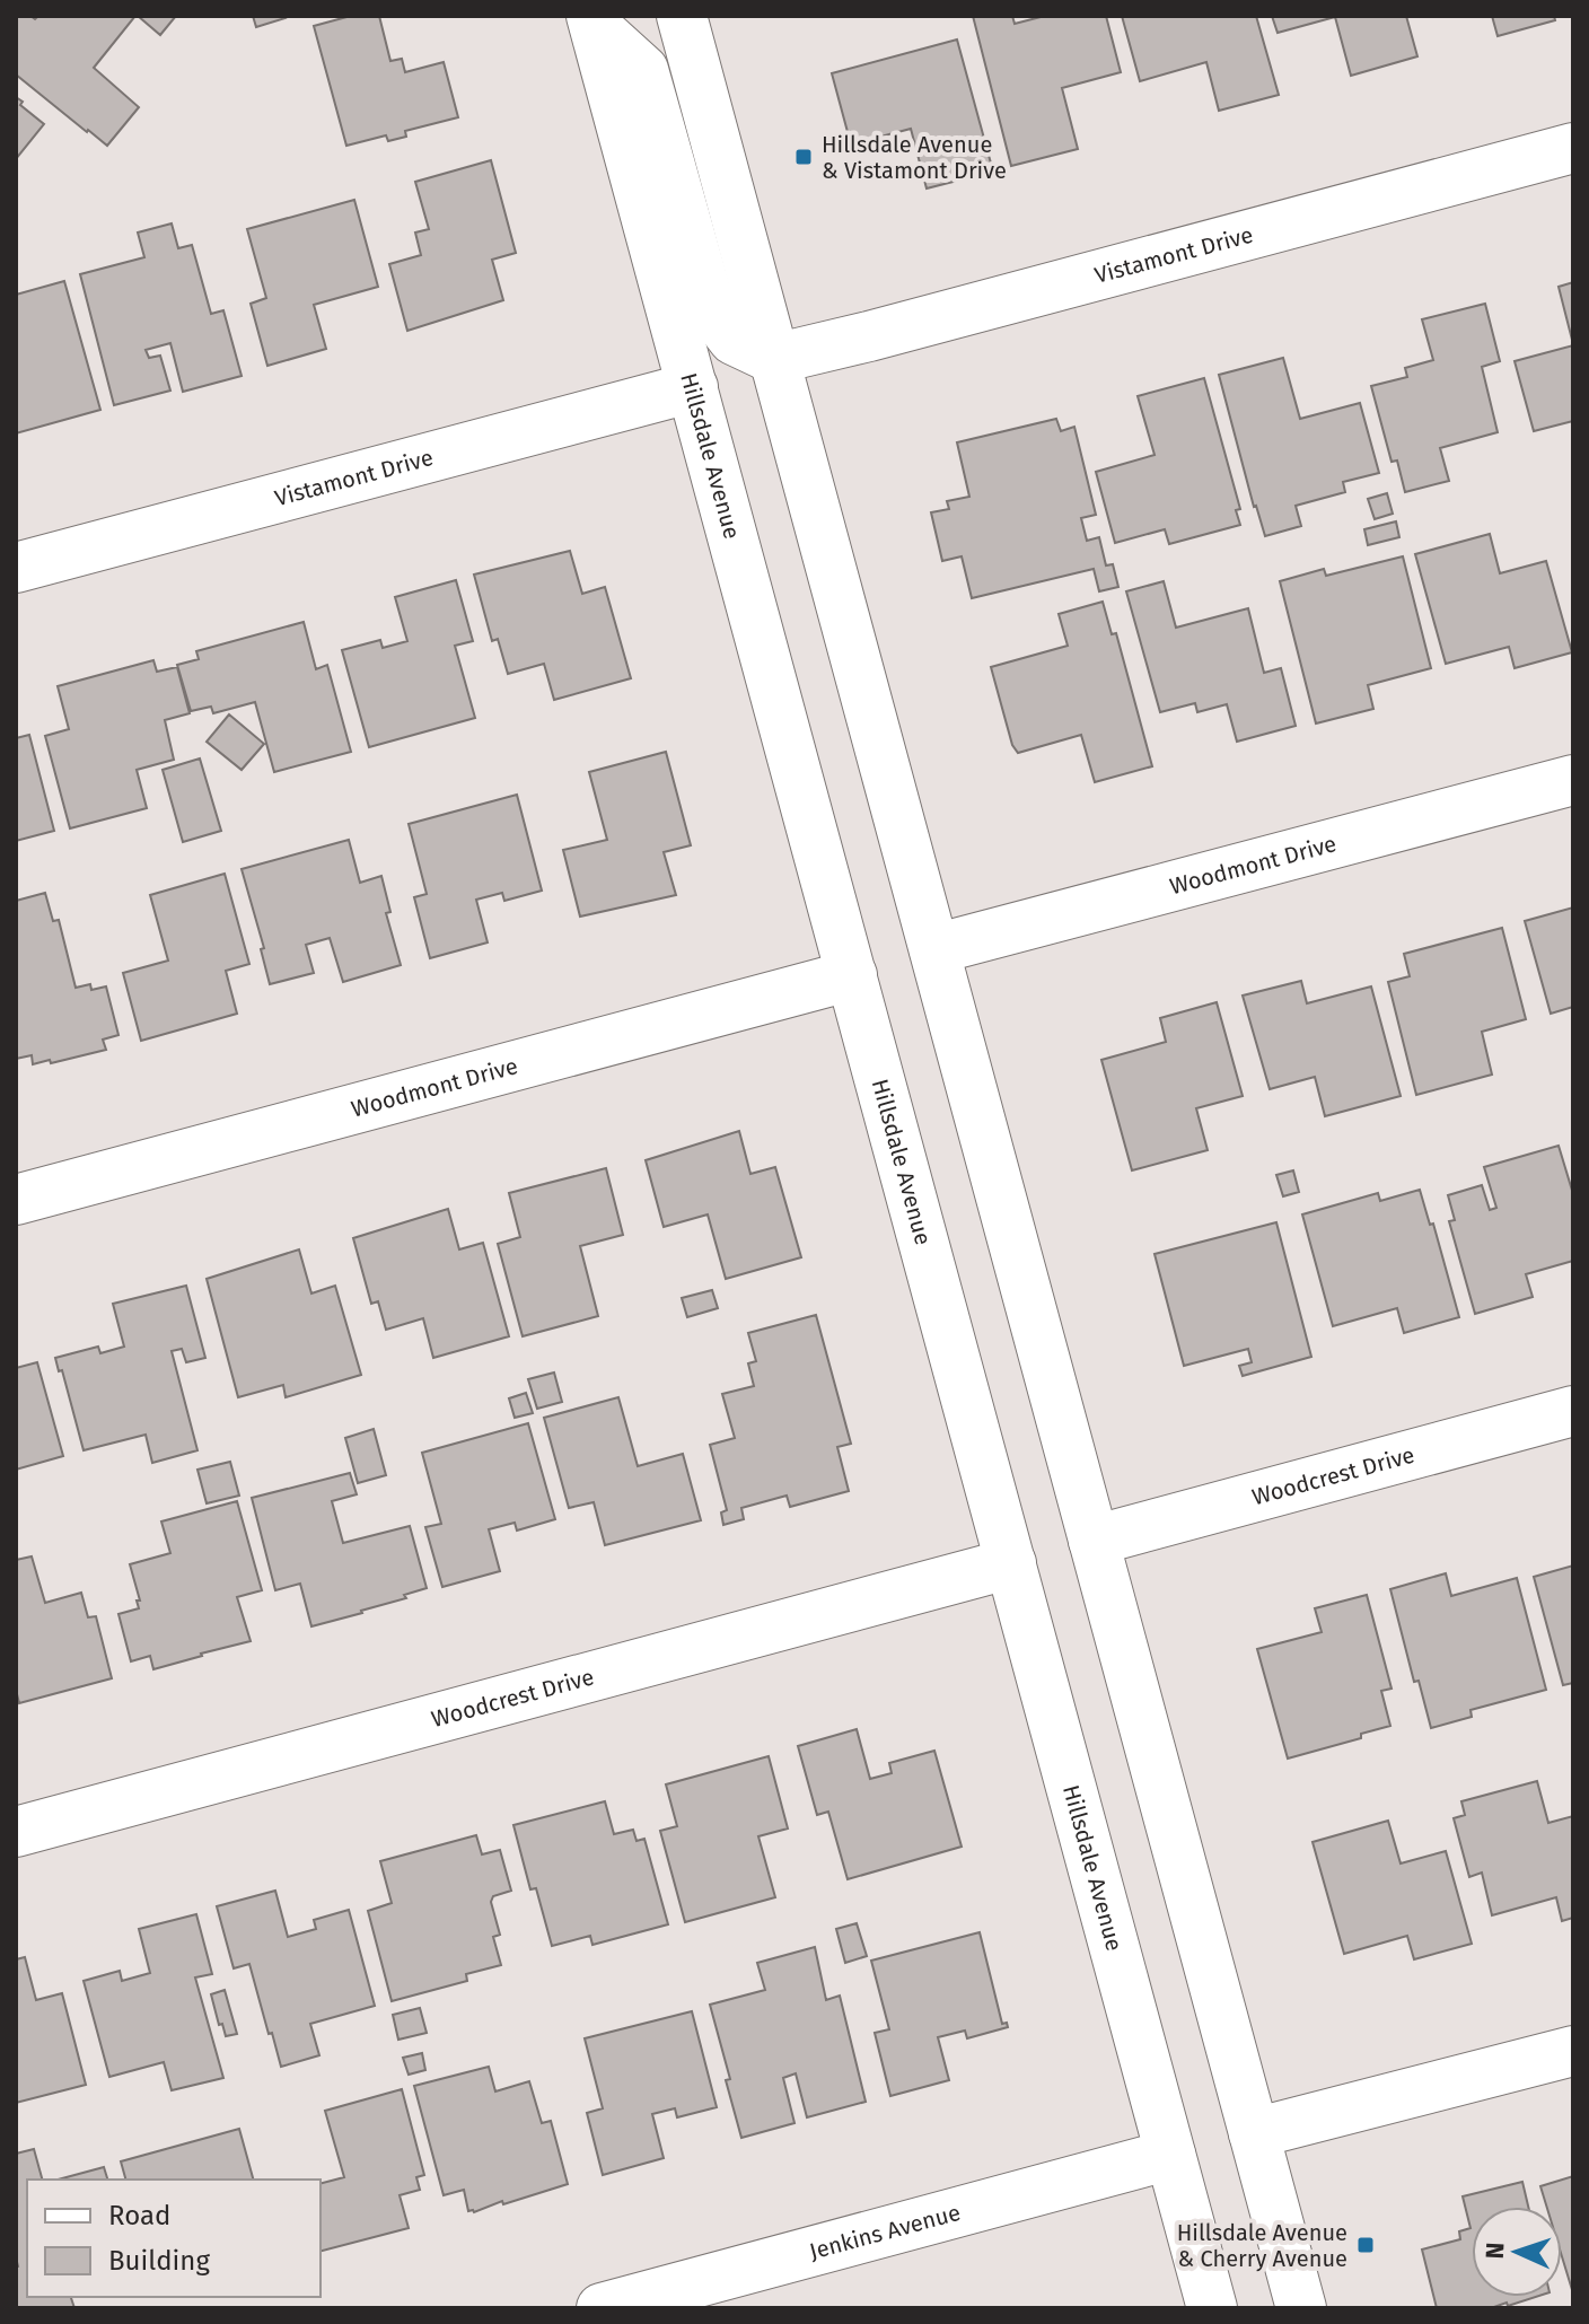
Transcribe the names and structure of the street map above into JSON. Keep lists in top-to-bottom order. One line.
{"streets":{"main road":["Vistamont Drive","Hillsdale Avenue","Woodmont Drive","Woodcrest Drive","Jenkins Avenue"]},"crossings":[["Vistamont Drive","Hillsdale Avenue"],["Hillsdale Avenue","Woodmont Drive"],["Hillsdale Avenue","Woodcrest Drive"],["Hillsdale Avenue","Jenkins Avenue"]],"places":{"transit":["Hillsdale Avenue & Vistamont Drive","Hillsdale Avenue & Cherry Avenue"]},"legend":["Road","Building"],"north":"left"}
